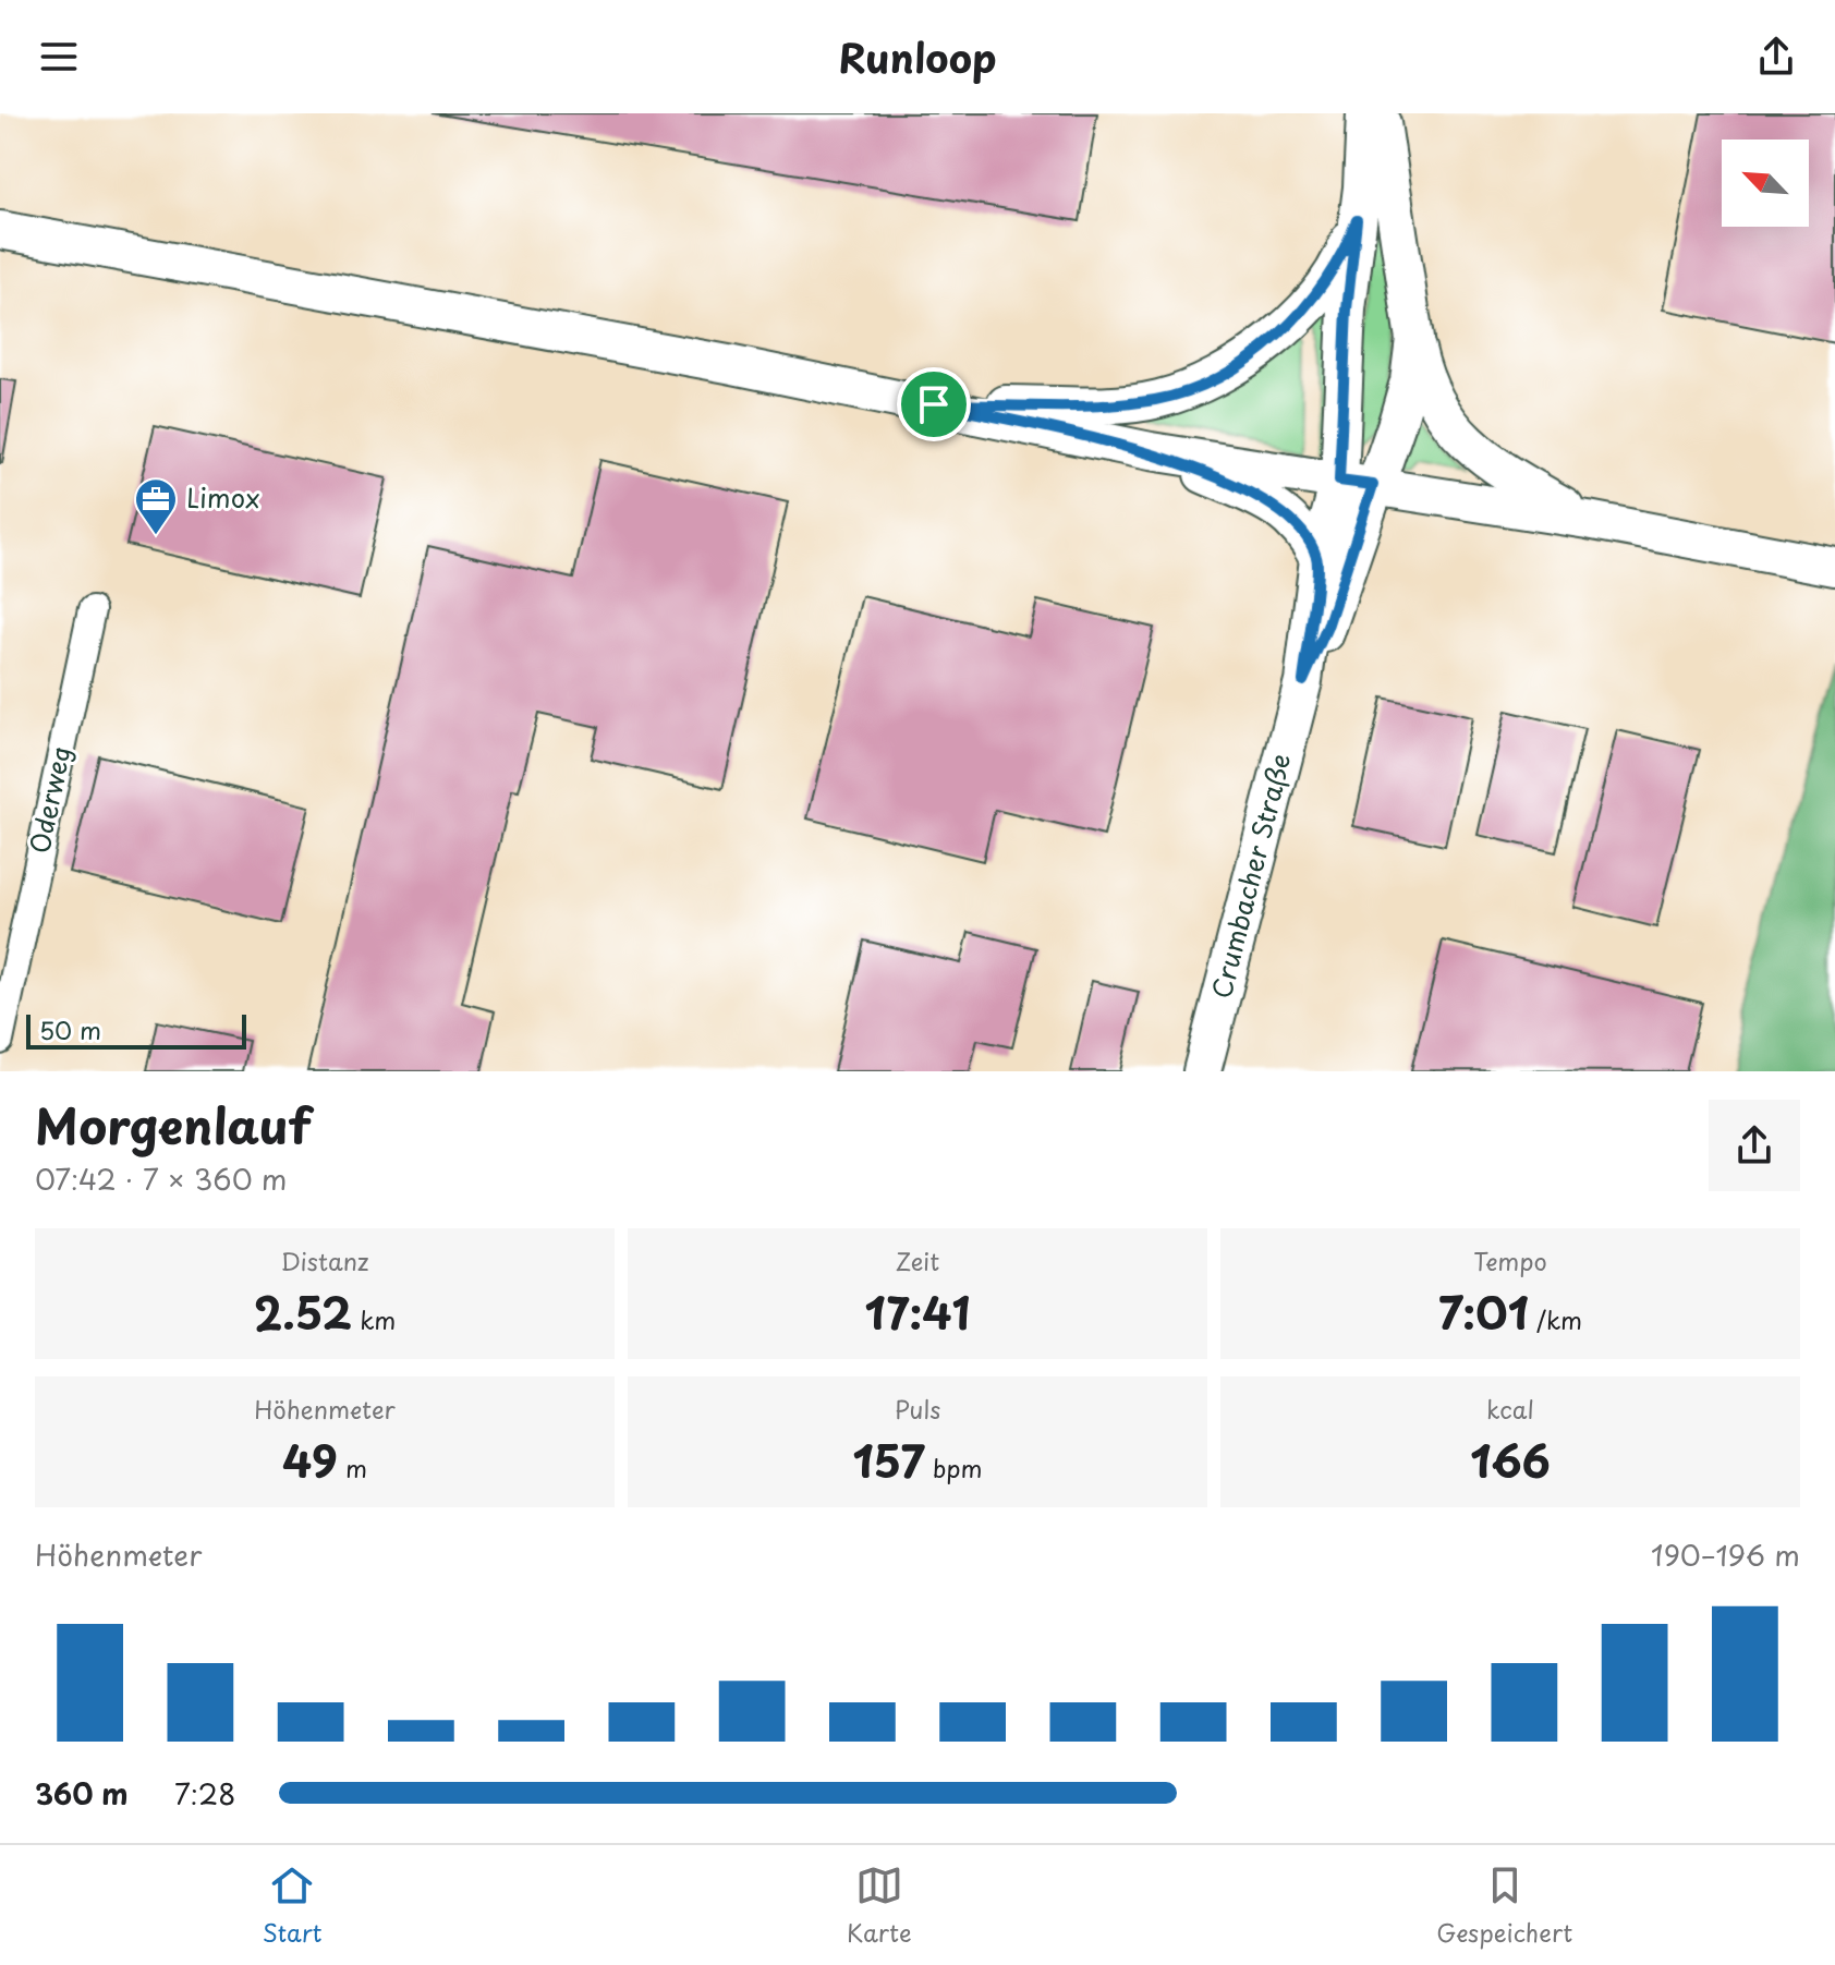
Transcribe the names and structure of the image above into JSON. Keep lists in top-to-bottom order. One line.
{"streets":{"main road":["Crumbacher Straße"],"street":["Oderweg"]},"places":{"office":["Limox"]},"scale_bar":"50 m","north":"top left","page":{"header":"Runloop","scale":"50 m","heading":["Morgenlauf","07:42 · 7 × 360 m"],"stats":[["Distanz","2.52 km"],["Zeit","17:41"],["Tempo","7:01 /km"],["Höhenmeter","49 m"],["Puls","157 bpm"],["kcal","166"]],"chart":["Höhenmeter","190–196 m"],"list":[{"name":"360 m","note":"7:28"}],"tabs":["Start","Karte","Gespeichert"]}}
